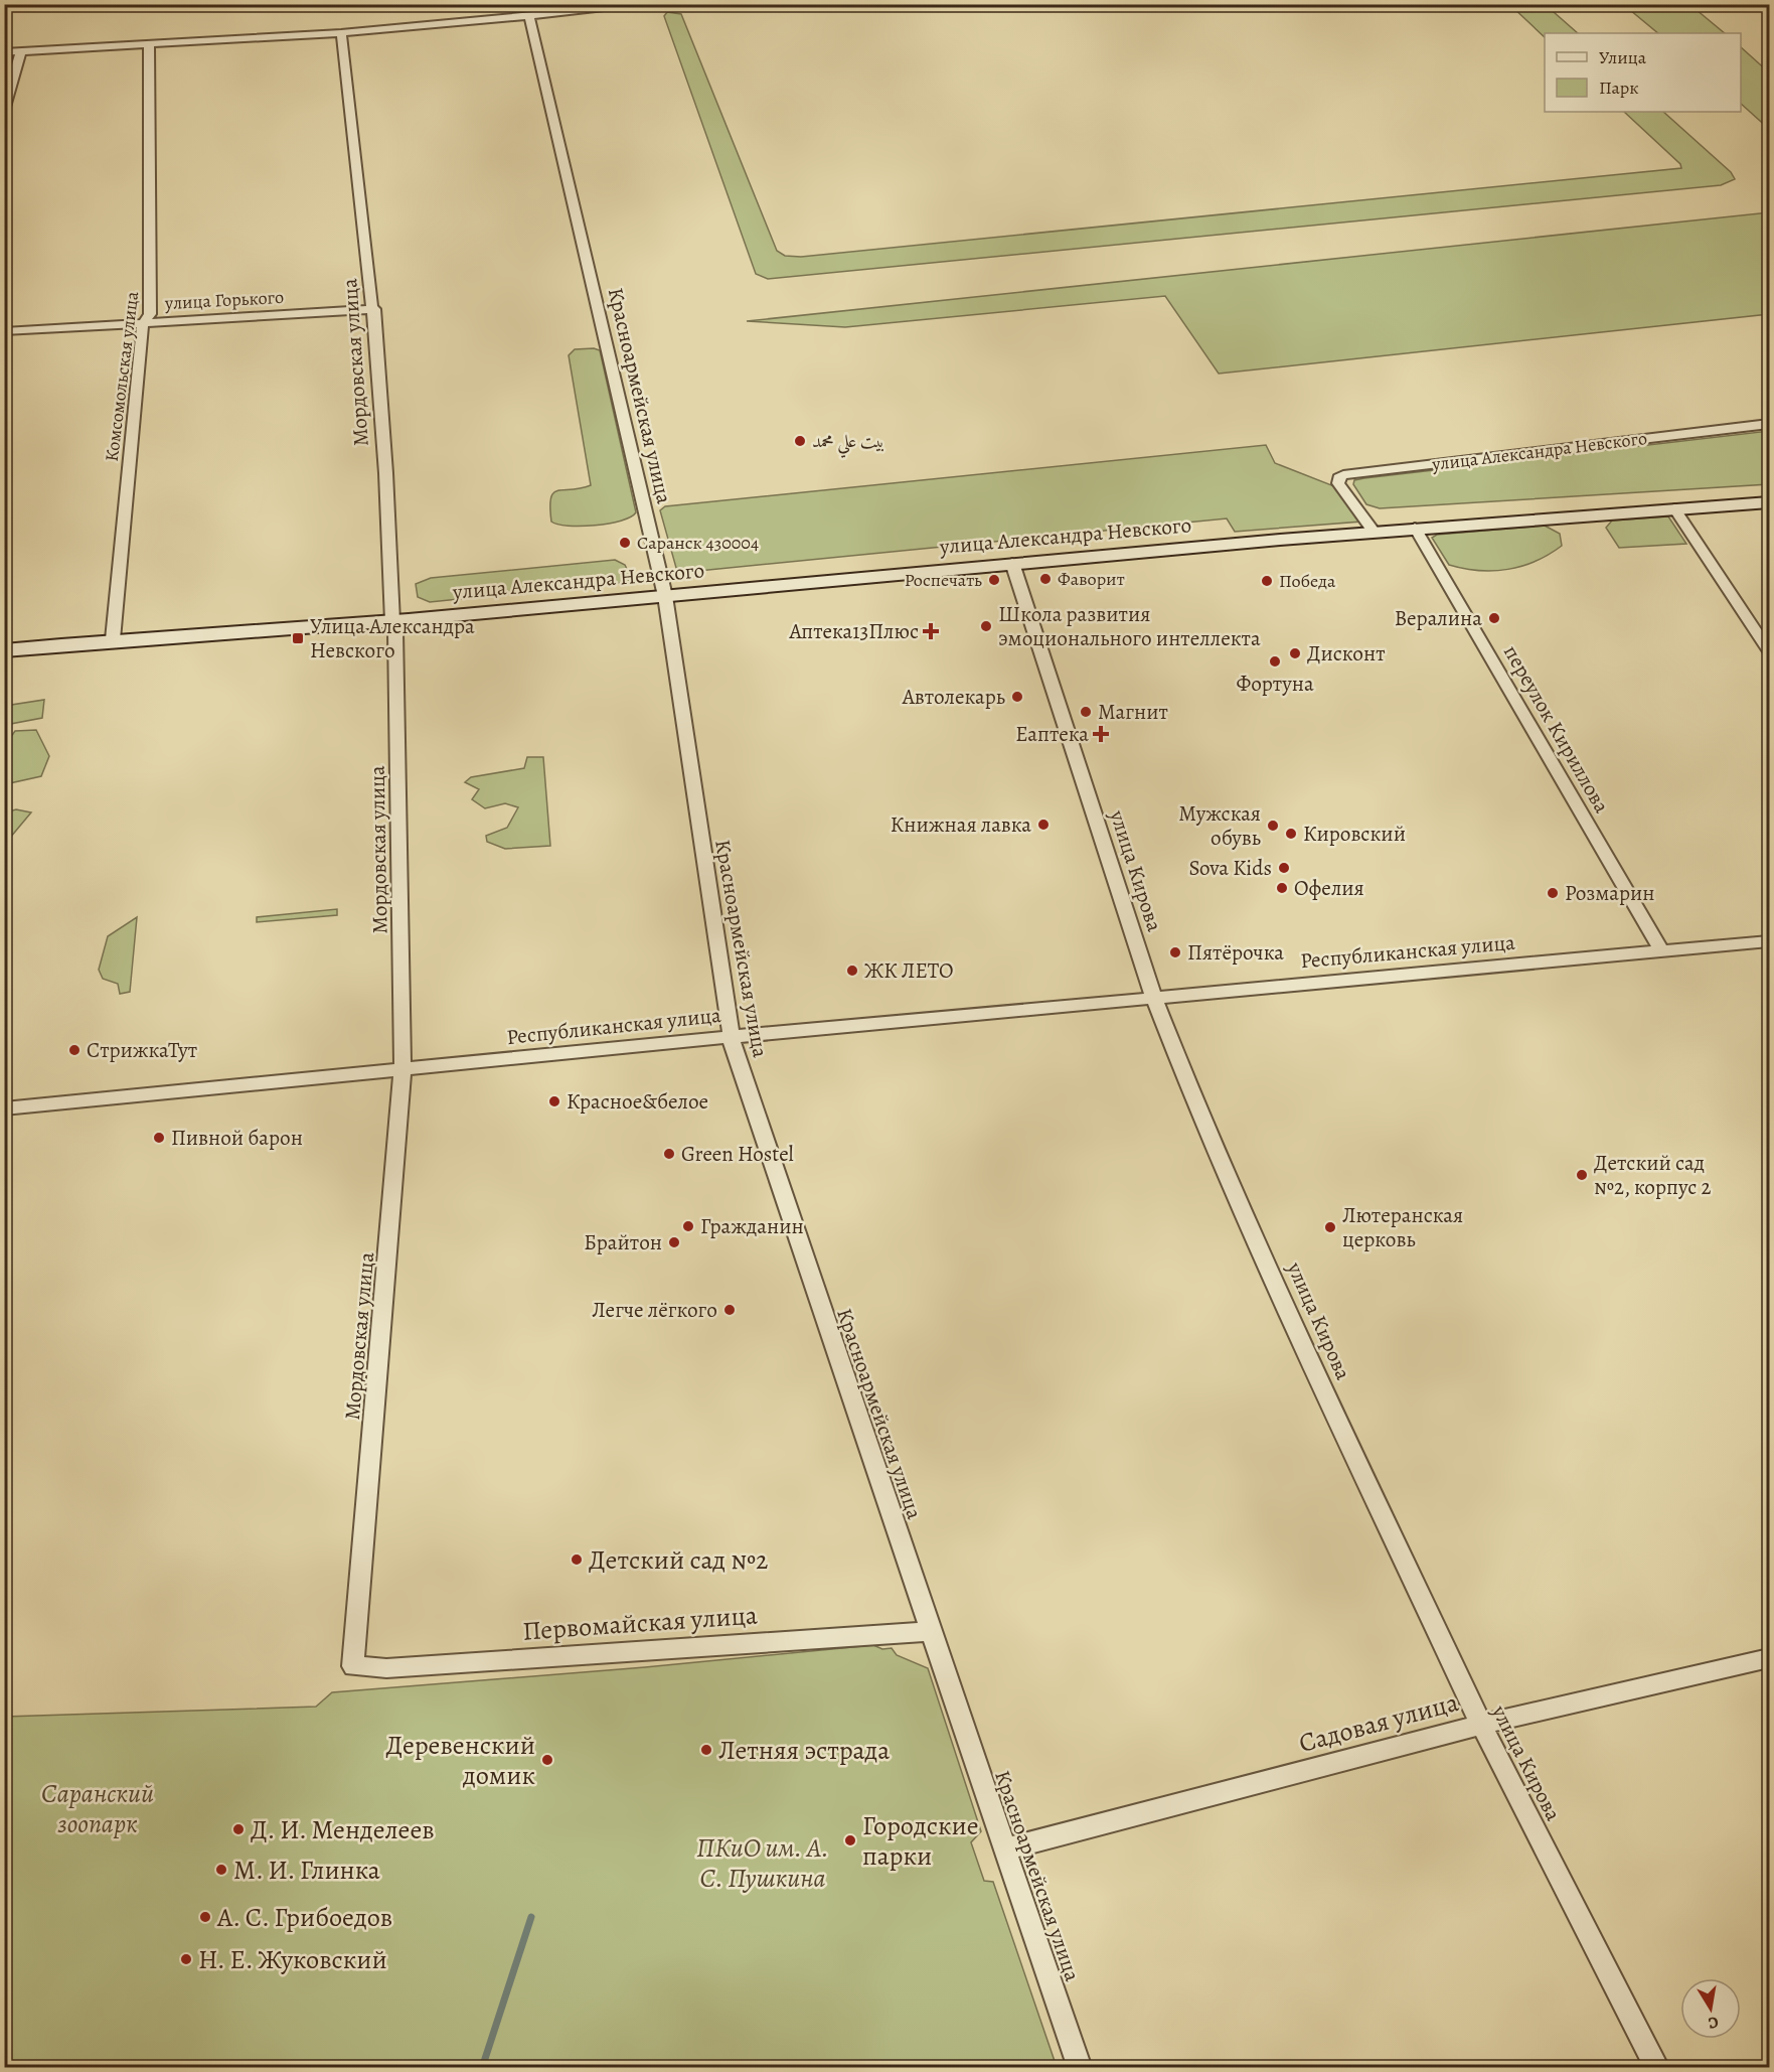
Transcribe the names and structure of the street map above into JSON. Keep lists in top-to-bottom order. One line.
{"streets":{"main road":["улица Александра Невского"],"street":["улица Горького","Мордовская улица","Комсомольская улица","Красноармейская улица","переулок Кириллова","улица Кирова","Республиканская улица","Первомайская улица","Садовая улица"]},"crossings":[["улица Горького","Мордовская улица"],["улица Горького","Комсомольская улица"],["Мордовская улица","улица Александра Невского"],["Мордовская улица","Республиканская улица"],["Мордовская улица","Первомайская улица"],["Комсомольская улица","улица Александра Невского"],["Красноармейская улица","улица Александра Невского"],["Красноармейская улица","Республиканская улица"],["Красноармейская улица","Первомайская улица"],["Красноармейская улица","Садовая улица"],["улица Александра Невского","переулок Кириллова"],["улица Александра Невского","улица Кирова"],["переулок Кириллова","Республиканская улица"],["улица Кирова","Республиканская улица"],["улица Кирова","Садовая улица"]],"parks":["Саранский зоопарк","ПКиО им. А. С. Пушкина"],"places":{"other":["بيت علي محمد","Саранск 430004","Фаворит","Роспечать","Победа","Вералина","Школа развития эмоционального интеллекта","Дисконт","Фортуна","Автолекарь","Магнит","Книжная лавка","Мужская обувь","Кировский","Sova Kids","Офелия","Розмарин","Пятёрочка","ЖК ЛЕТО","СтрижкаТут","Красное&белое","Пивной барон","Green Hostel","Детский сад №2, корпус 2","Гражданин","Лютеранская церковь","Брайтон","Легче лёгкого","Детский сад №2","Летняя эстрада","Деревенский домик","Д. И. Менделеев","Городские парки","М. И. Глинка","А. С. Грибоедов","Н. Е. Жуковский"],"health":["Аптека13Плюс","Еаптека"],"transit":["Улица Александра Невского"]},"legend":["Улица","Парк"],"north":"bottom"}
